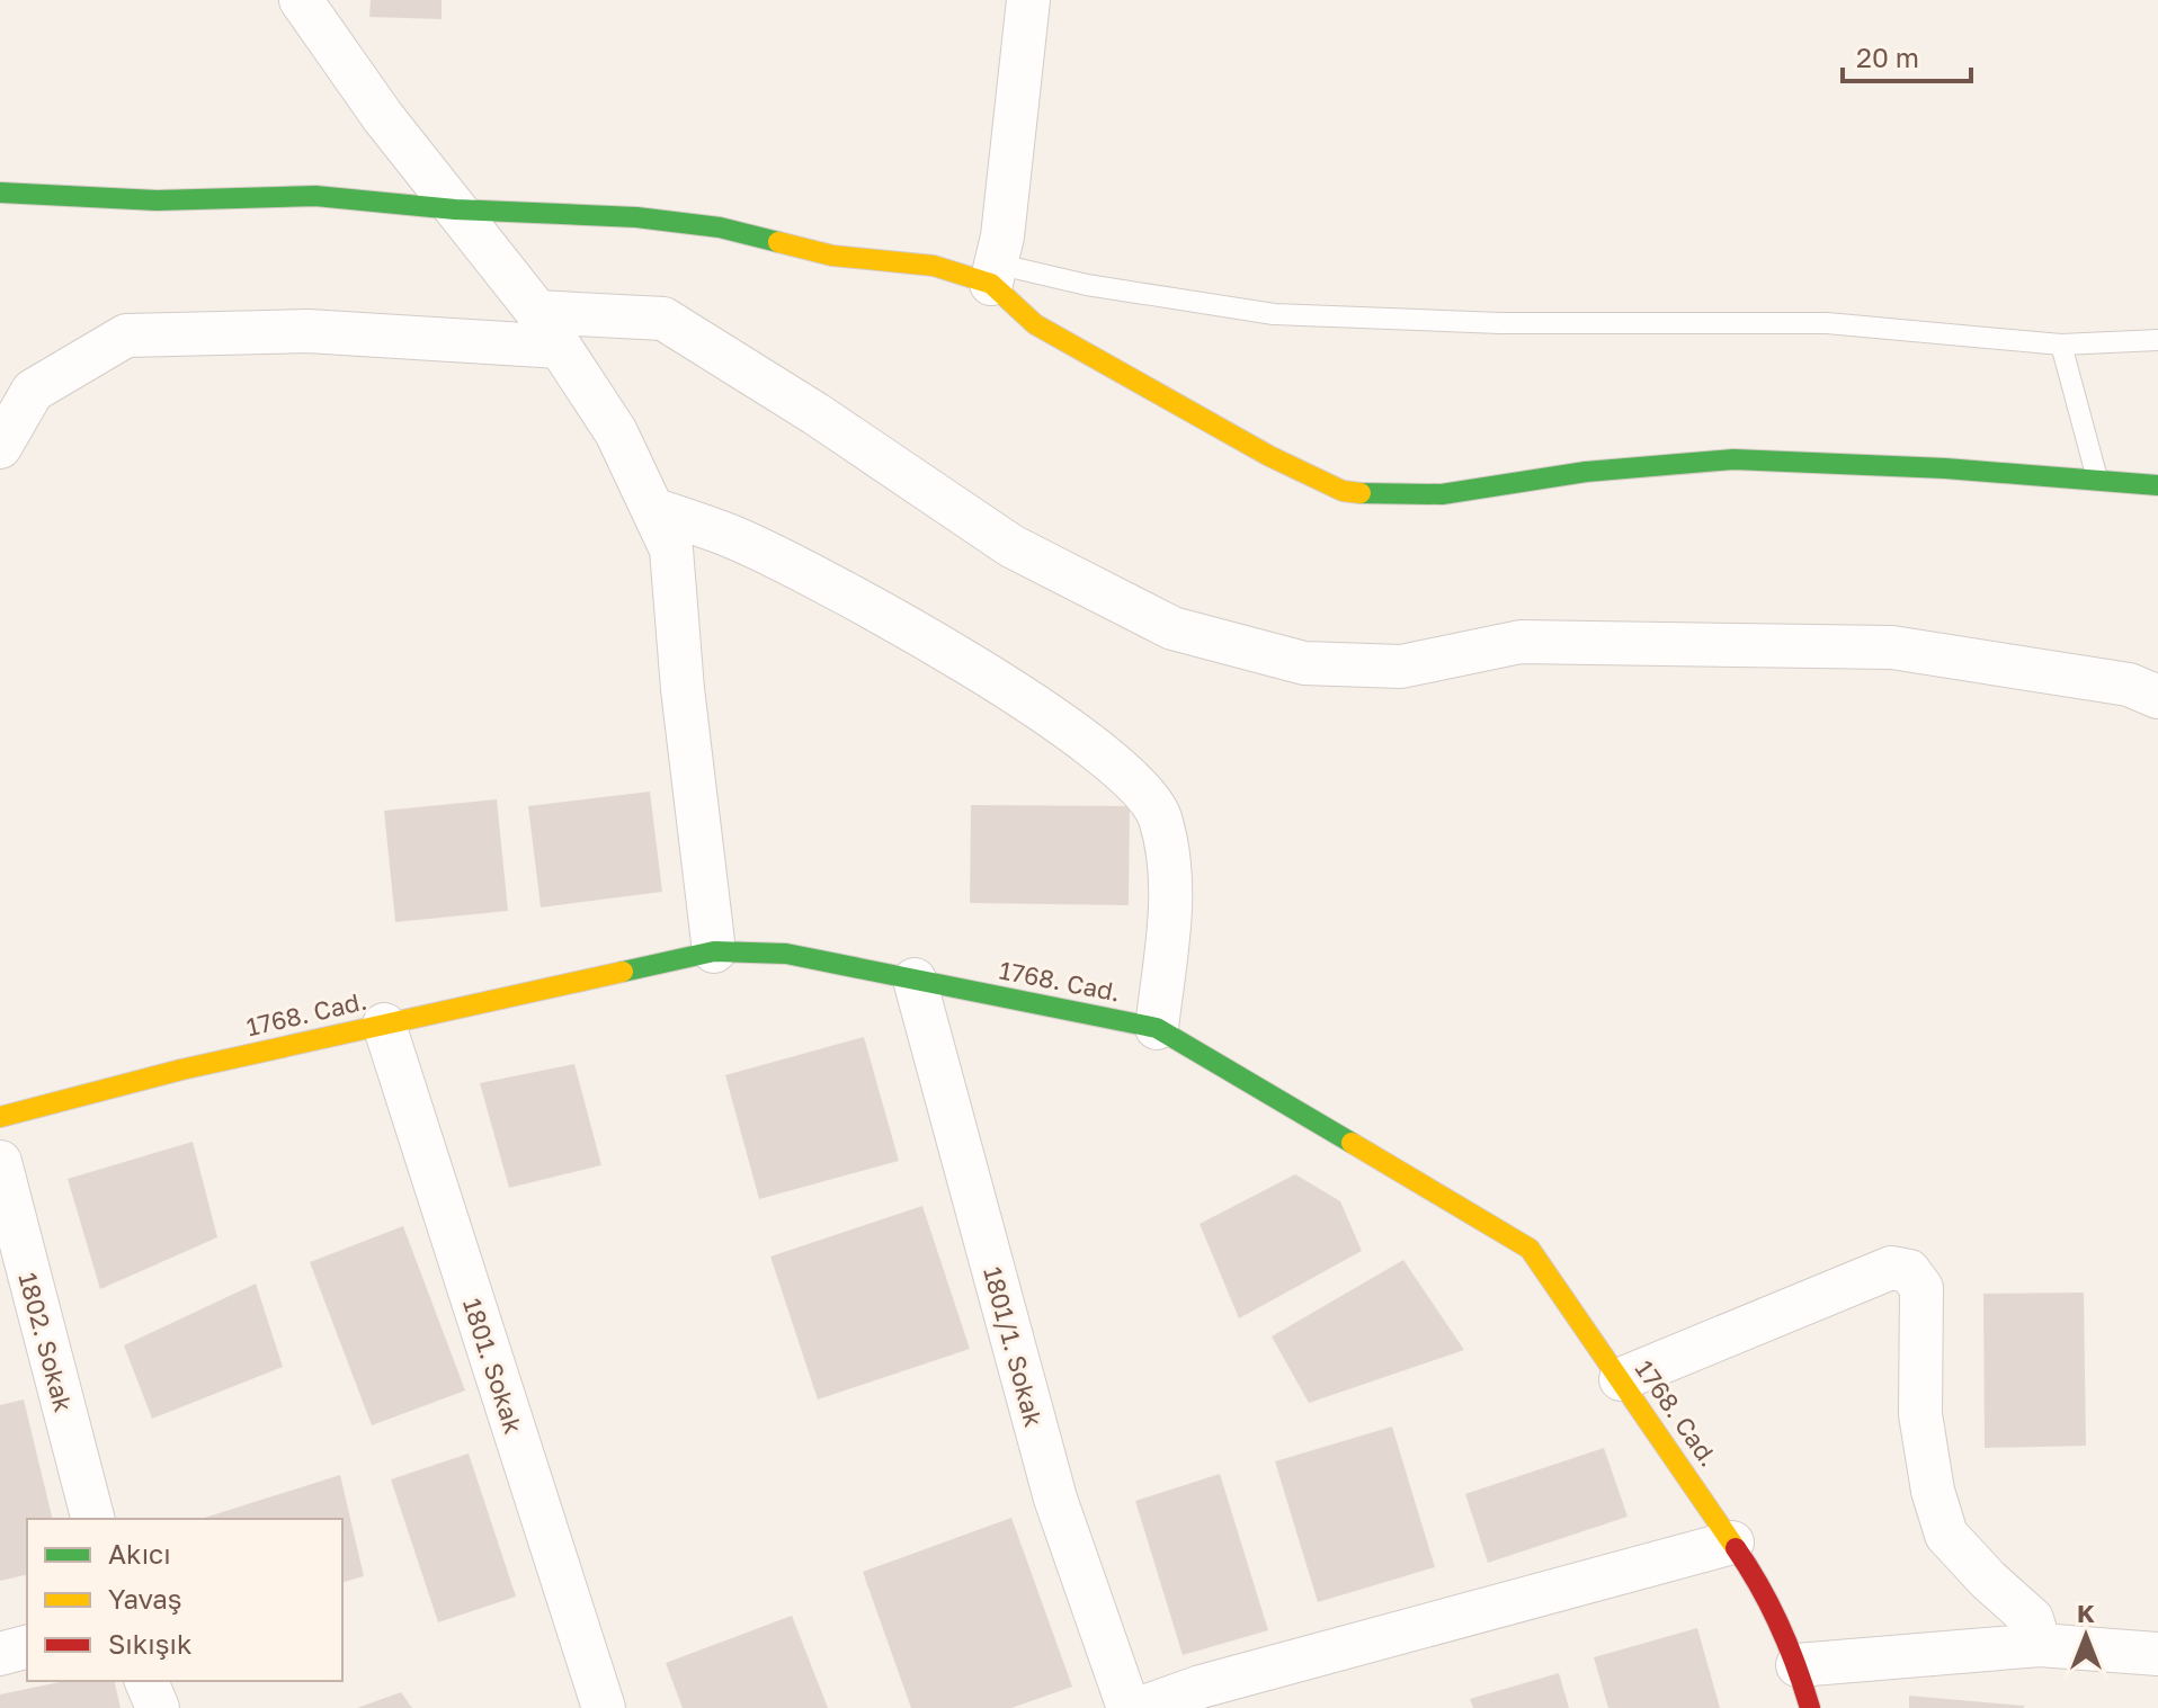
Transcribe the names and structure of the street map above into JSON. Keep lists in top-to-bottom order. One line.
{"streets":{"street":["1768. Cad.","1802. Sokak","1801/1. Sokak","1801. Sokak"]},"crossings":[["1768. Cad.","1801/1. Sokak"],["1768. Cad.","1801. Sokak"]],"legend":["Akıcı","Yavaş","Sıkışık"],"scale_bar":"20 m","north":"top"}
